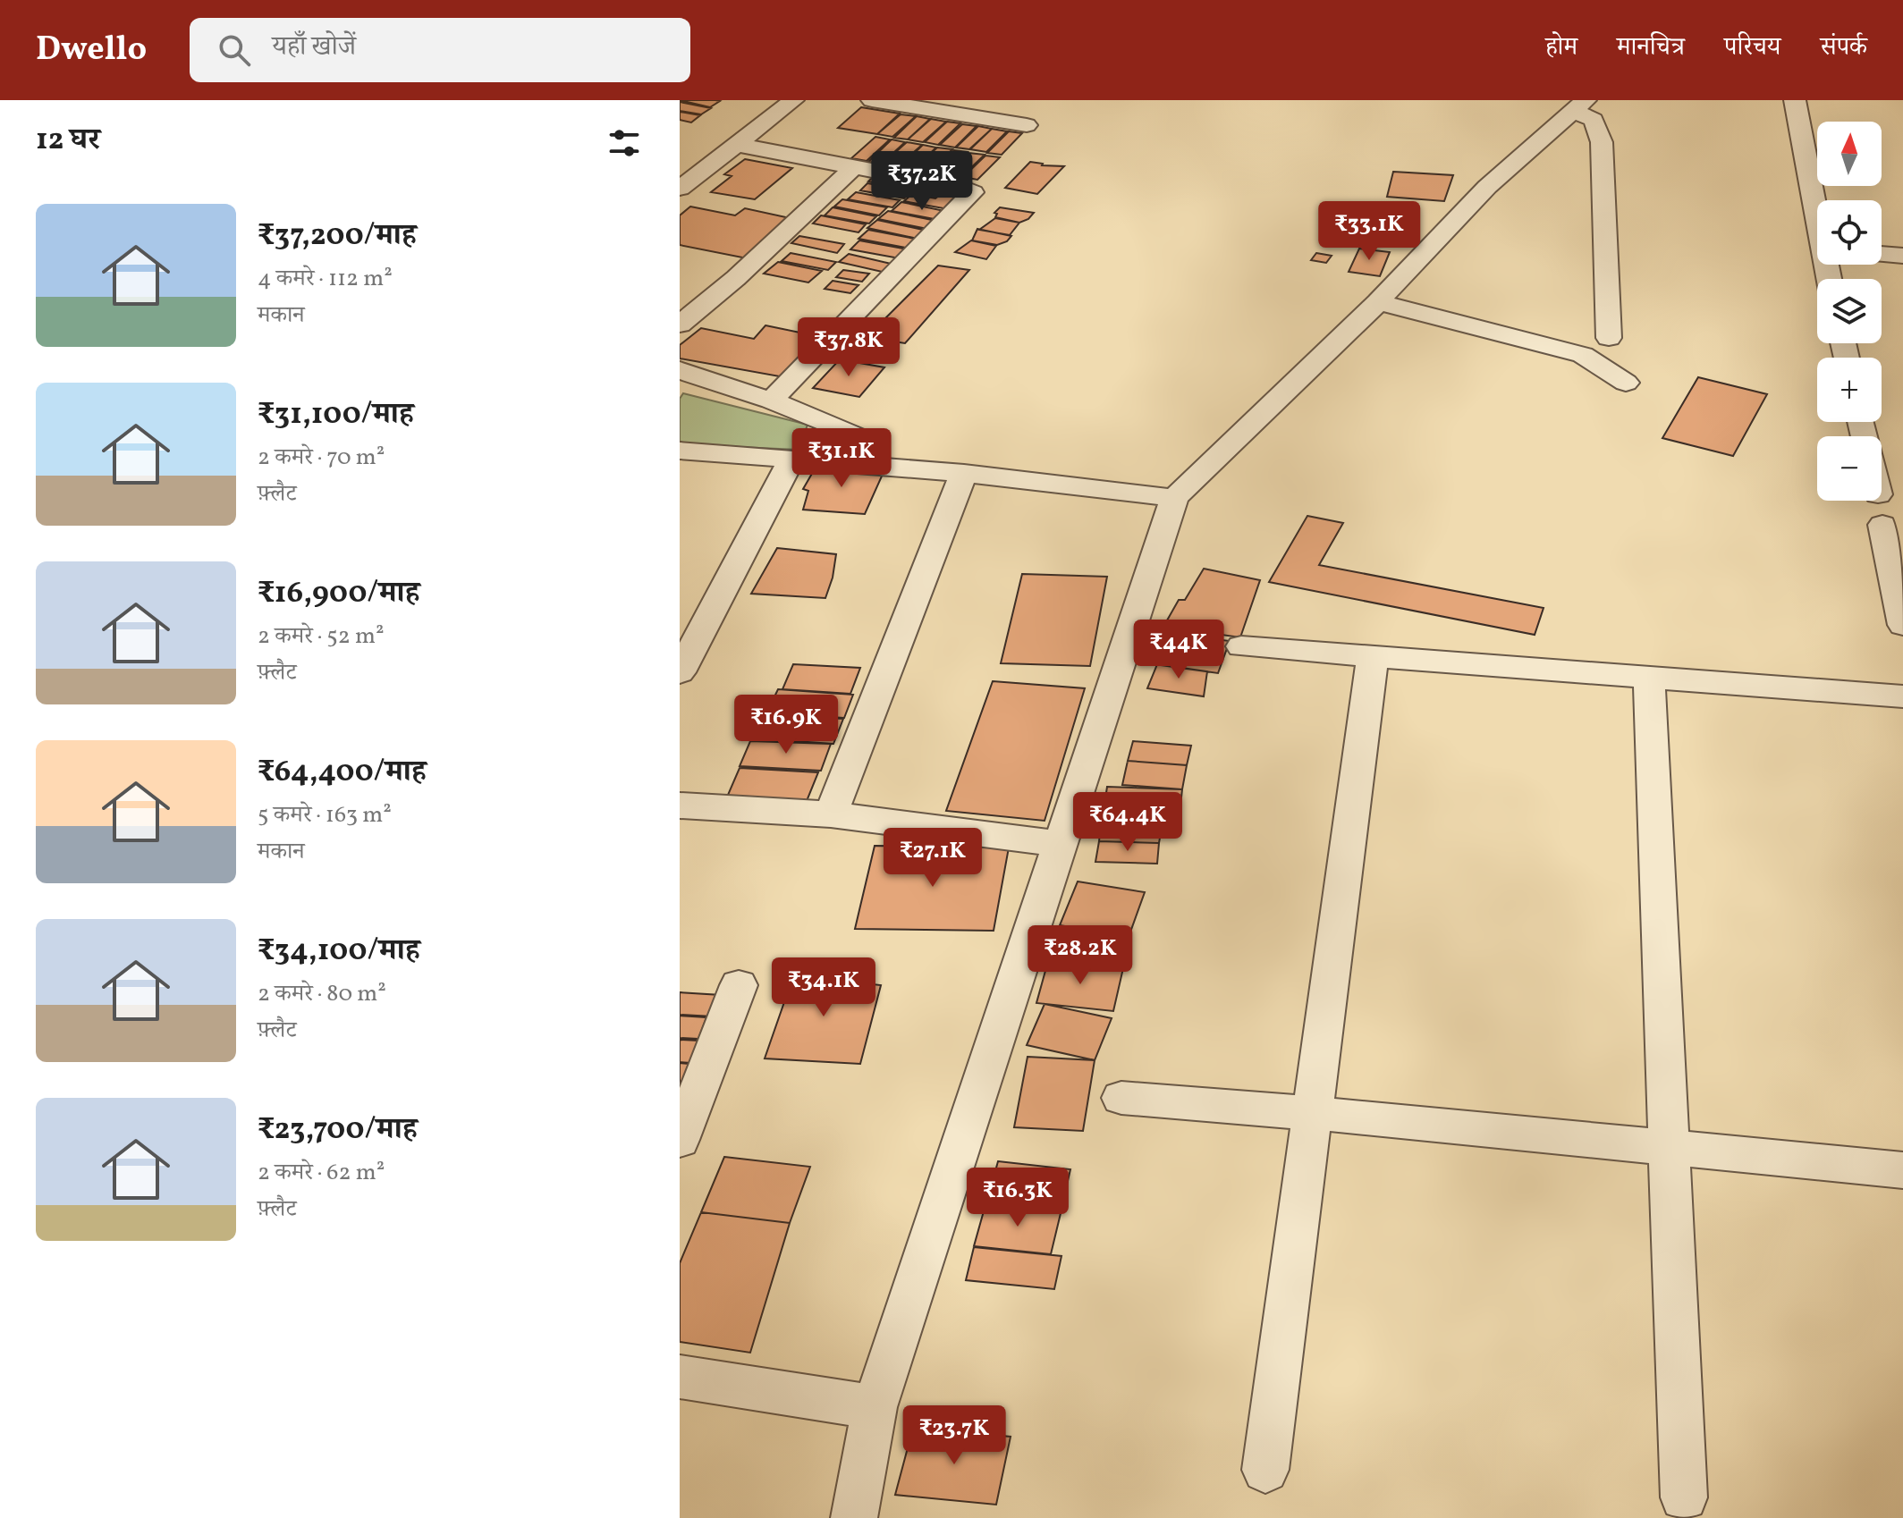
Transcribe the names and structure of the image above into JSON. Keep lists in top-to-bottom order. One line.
{"north":"top","page":{"header":"Dwello","search":"यहाँ खोजें","nav":["होम","मानचित्र","परिचय","संपर्क"],"heading":"12 घर","map_buttons":["+","−"],"price":["₹37.2K","₹33.1K","₹37.8K","₹31.1K","₹44K","₹16.9K","₹64.4K","₹27.1K","₹28.2K","₹34.1K","₹16.3K","₹23.7K"],"list":[{"name":"₹37,200/माह","note":"4 कमरे · 112 m² · मकान"},{"name":"₹31,100/माह","note":"2 कमरे · 70 m² · फ़्लैट"},{"name":"₹16,900/माह","note":"2 कमरे · 52 m² · फ़्लैट"},{"name":"₹64,400/माह","note":"5 कमरे · 163 m² · मकान"},{"name":"₹34,100/माह","note":"2 कमरे · 80 m² · फ़्लैट"},{"name":"₹23,700/माह","note":"2 कमरे · 62 m² · फ़्लैट"}]}}
